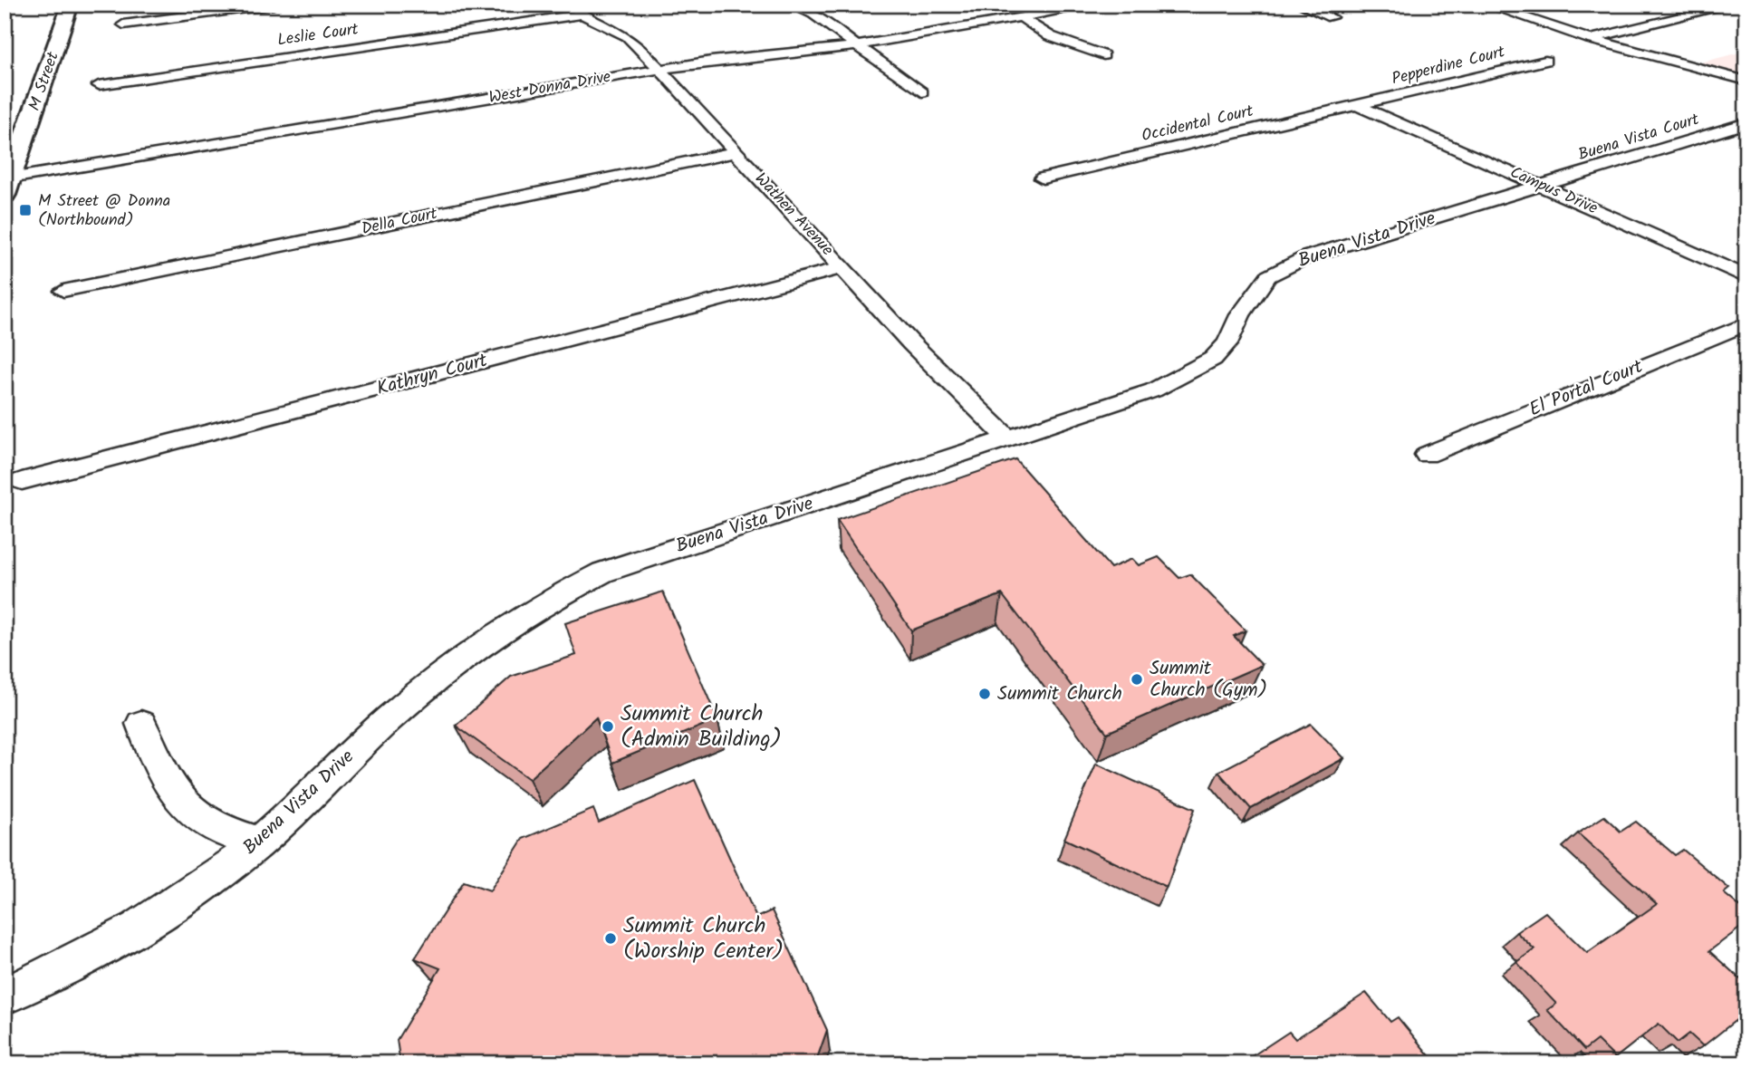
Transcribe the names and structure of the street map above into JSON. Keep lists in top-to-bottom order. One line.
{"streets":{"street":["Leslie Court","Pepperdine Court","M Street","West Donna Drive","Occidental Court","Buena Vista Court","Campus Drive","Wathen Avenue","Della Court","Buena Vista Drive","Kathryn Court","El Portal Court"]},"crossings":[["Leslie Court","Wathen Avenue"],["Pepperdine Court","Occidental Court"],["Pepperdine Court","Campus Drive"],["M Street","West Donna Drive"],["West Donna Drive","Wathen Avenue"],["Occidental Court","Campus Drive"],["Buena Vista Court","Campus Drive"],["Buena Vista Court","Buena Vista Drive"],["Campus Drive","Buena Vista Drive"],["Wathen Avenue","Della Court"],["Wathen Avenue","Buena Vista Drive"],["Wathen Avenue","Kathryn Court"]],"places":{"transit":["M Street @ Donna (Northbound)"],"other":["Summit Church (Gym)","Summit Church","Summit Church (Admin Building)","Summit Church (Worship Center)"]}}
